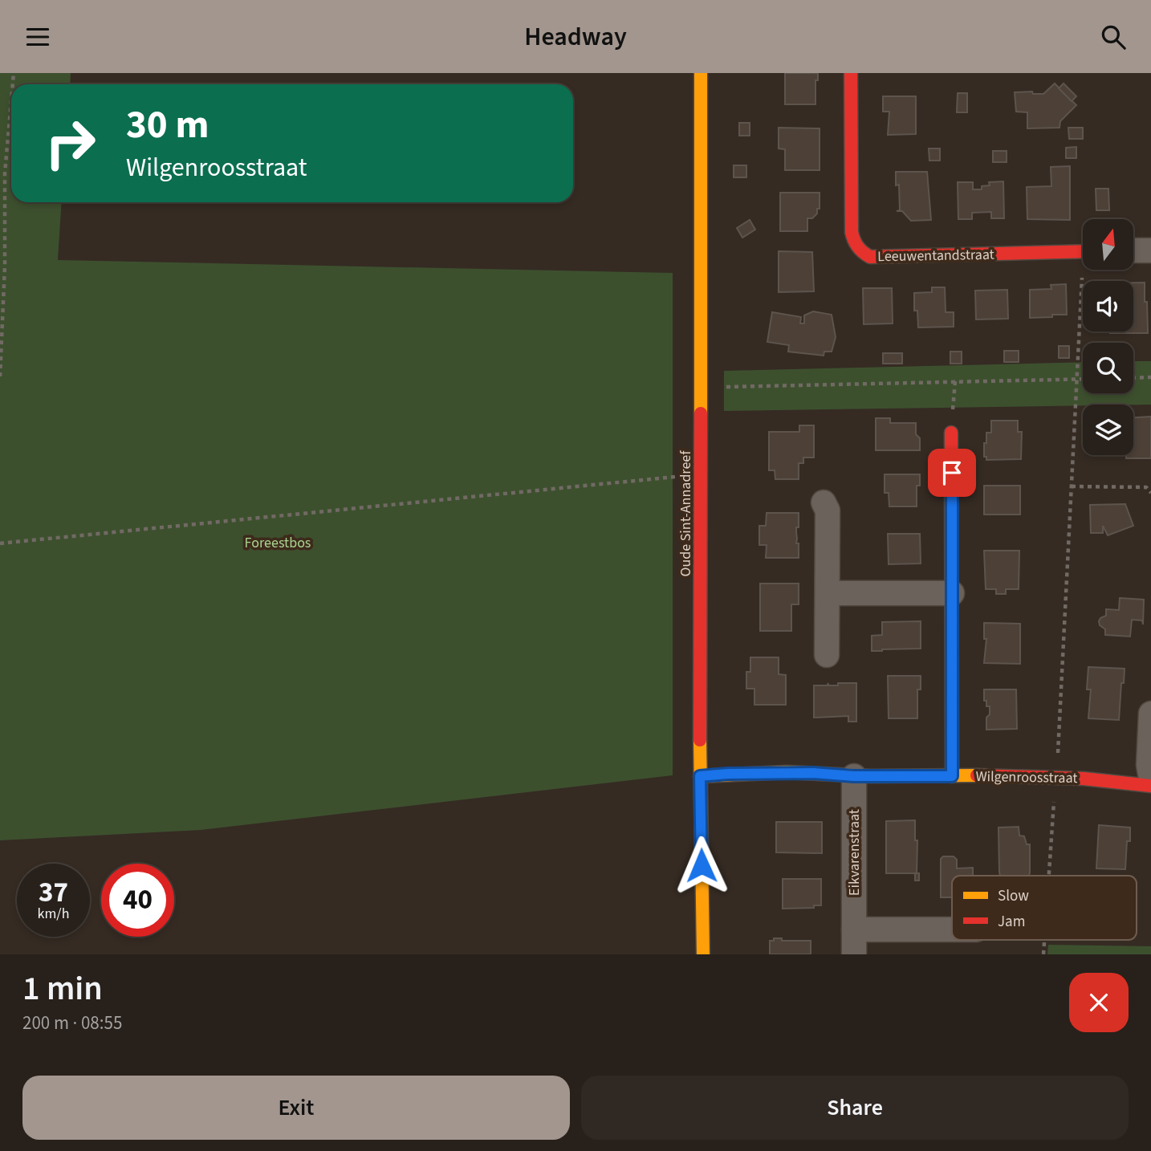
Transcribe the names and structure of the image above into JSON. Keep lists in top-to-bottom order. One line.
{"streets":{"street":["Leeuwentandstraat","Oude Sint-Annadreef","Wilgenroosstraat","Eikvarenstraat"]},"crossings":[["Oude Sint-Annadreef","Wilgenroosstraat"],["Wilgenroosstraat","Eikvarenstraat"]],"parks":["Foreestbos"],"legend":["Slow","Jam"],"north":"top","page":{"header":"Headway","turn":["30 m","Wilgenroosstraat"],"speed":"37 km/h","limit":"40","heading":["1 min","200 m · 08:55"],"buttons":["Exit","Share"]}}
